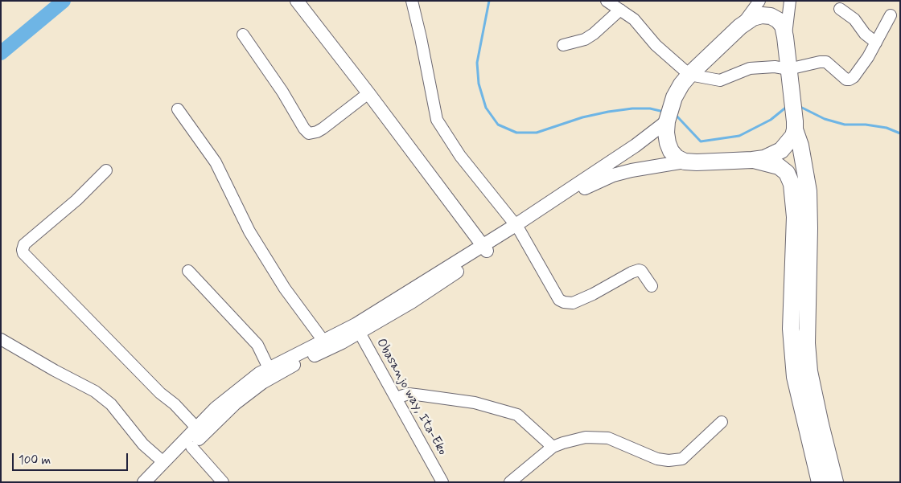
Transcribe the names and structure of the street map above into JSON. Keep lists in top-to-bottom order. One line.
{"streets":{"street":["Obasanjo way, Ita-Eko"]},"scale_bar":"100 m"}
